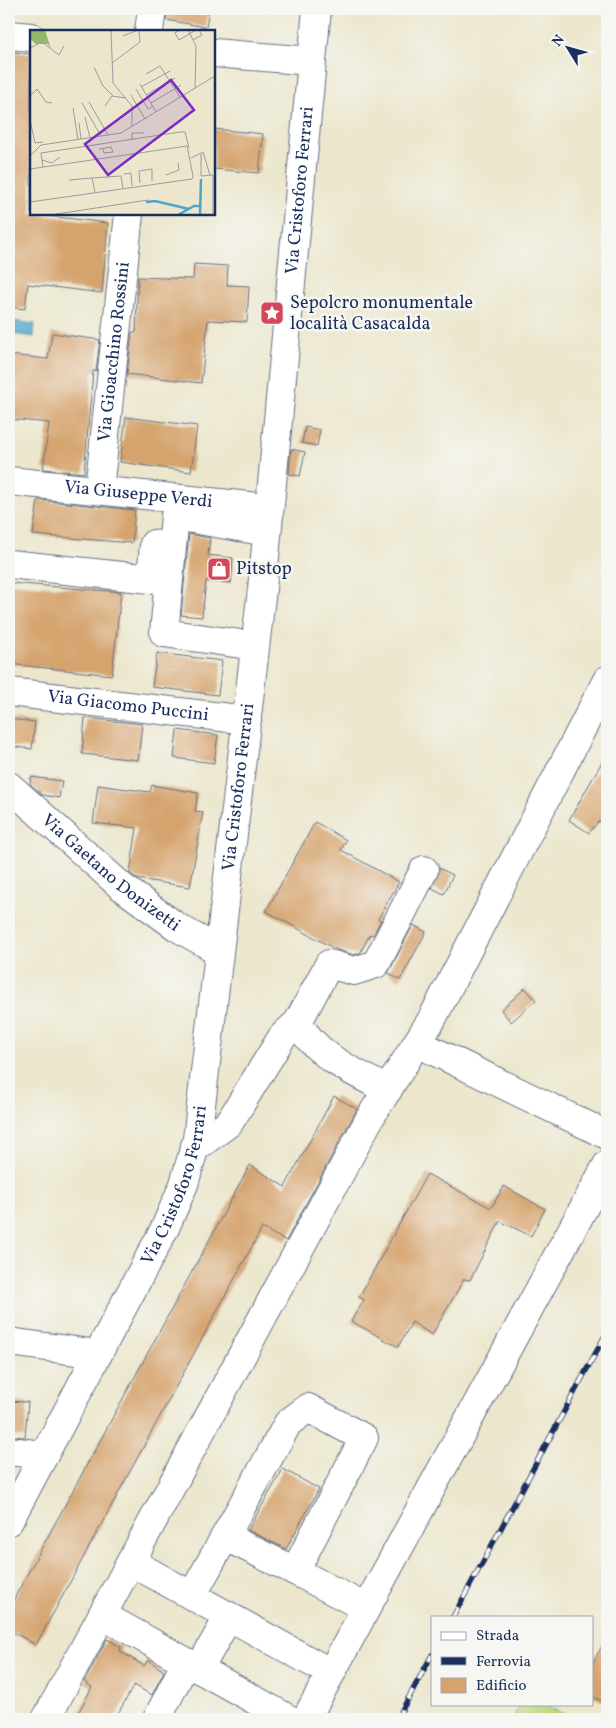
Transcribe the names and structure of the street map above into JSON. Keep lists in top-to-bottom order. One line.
{"streets":{"street":["Via Cristoforo Ferrari","Via Gioacchino Rossini","Via Giuseppe Verdi","Via Giacomo Puccini","Via Gaetano Donizetti"]},"crossings":[["Via Cristoforo Ferrari","Via Giuseppe Verdi"],["Via Cristoforo Ferrari","Via Giacomo Puccini"],["Via Cristoforo Ferrari","Via Gaetano Donizetti"],["Via Gioacchino Rossini","Via Giuseppe Verdi"]],"places":{"place":["Sepolcro monumentale località Casacalda"],"shop":["Pitstop"]},"legend":["Strada","Ferrovia","Edificio"],"north":"top left"}
